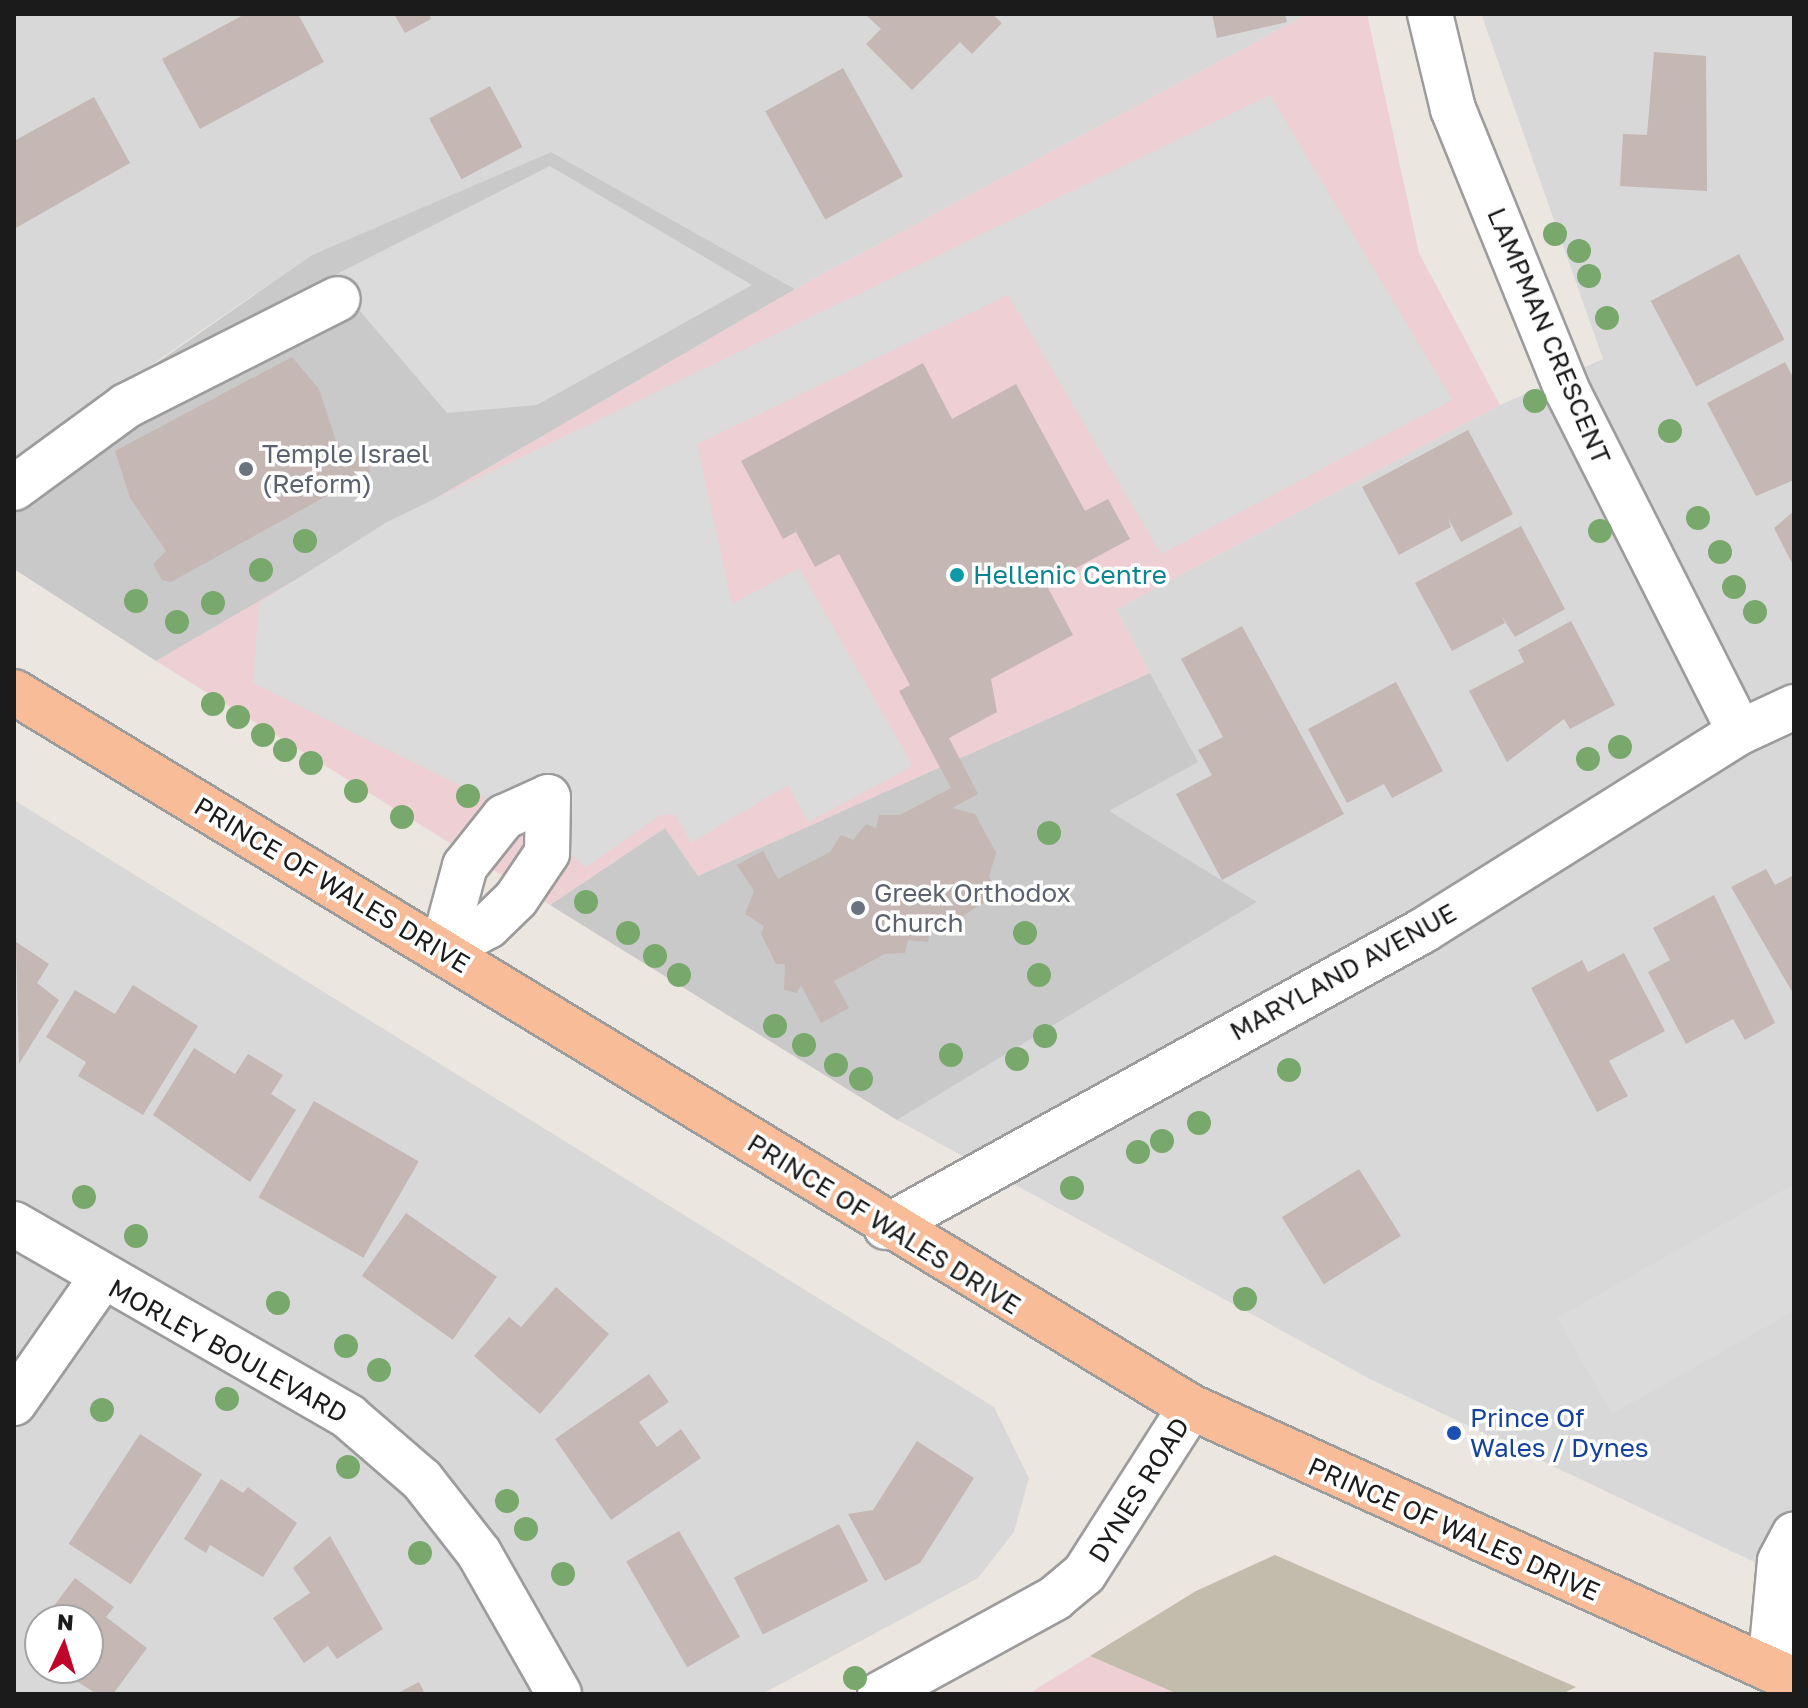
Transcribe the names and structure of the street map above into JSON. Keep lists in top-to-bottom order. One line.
{"streets":{"main road":["PRINCE OF WALES DRIVE"],"street":["LAMPMAN CRESCENT","MARYLAND AVENUE","MORLEY BOULEVARD","DYNES ROAD"]},"crossings":[["LAMPMAN CRESCENT","MARYLAND AVENUE"],["PRINCE OF WALES DRIVE","MARYLAND AVENUE"],["PRINCE OF WALES DRIVE","DYNES ROAD"]],"places":["Temple Israel (Reform)","Hellenic Centre","Greek Orthodox Church","Prince Of Wales / Dynes"],"north":"top"}
